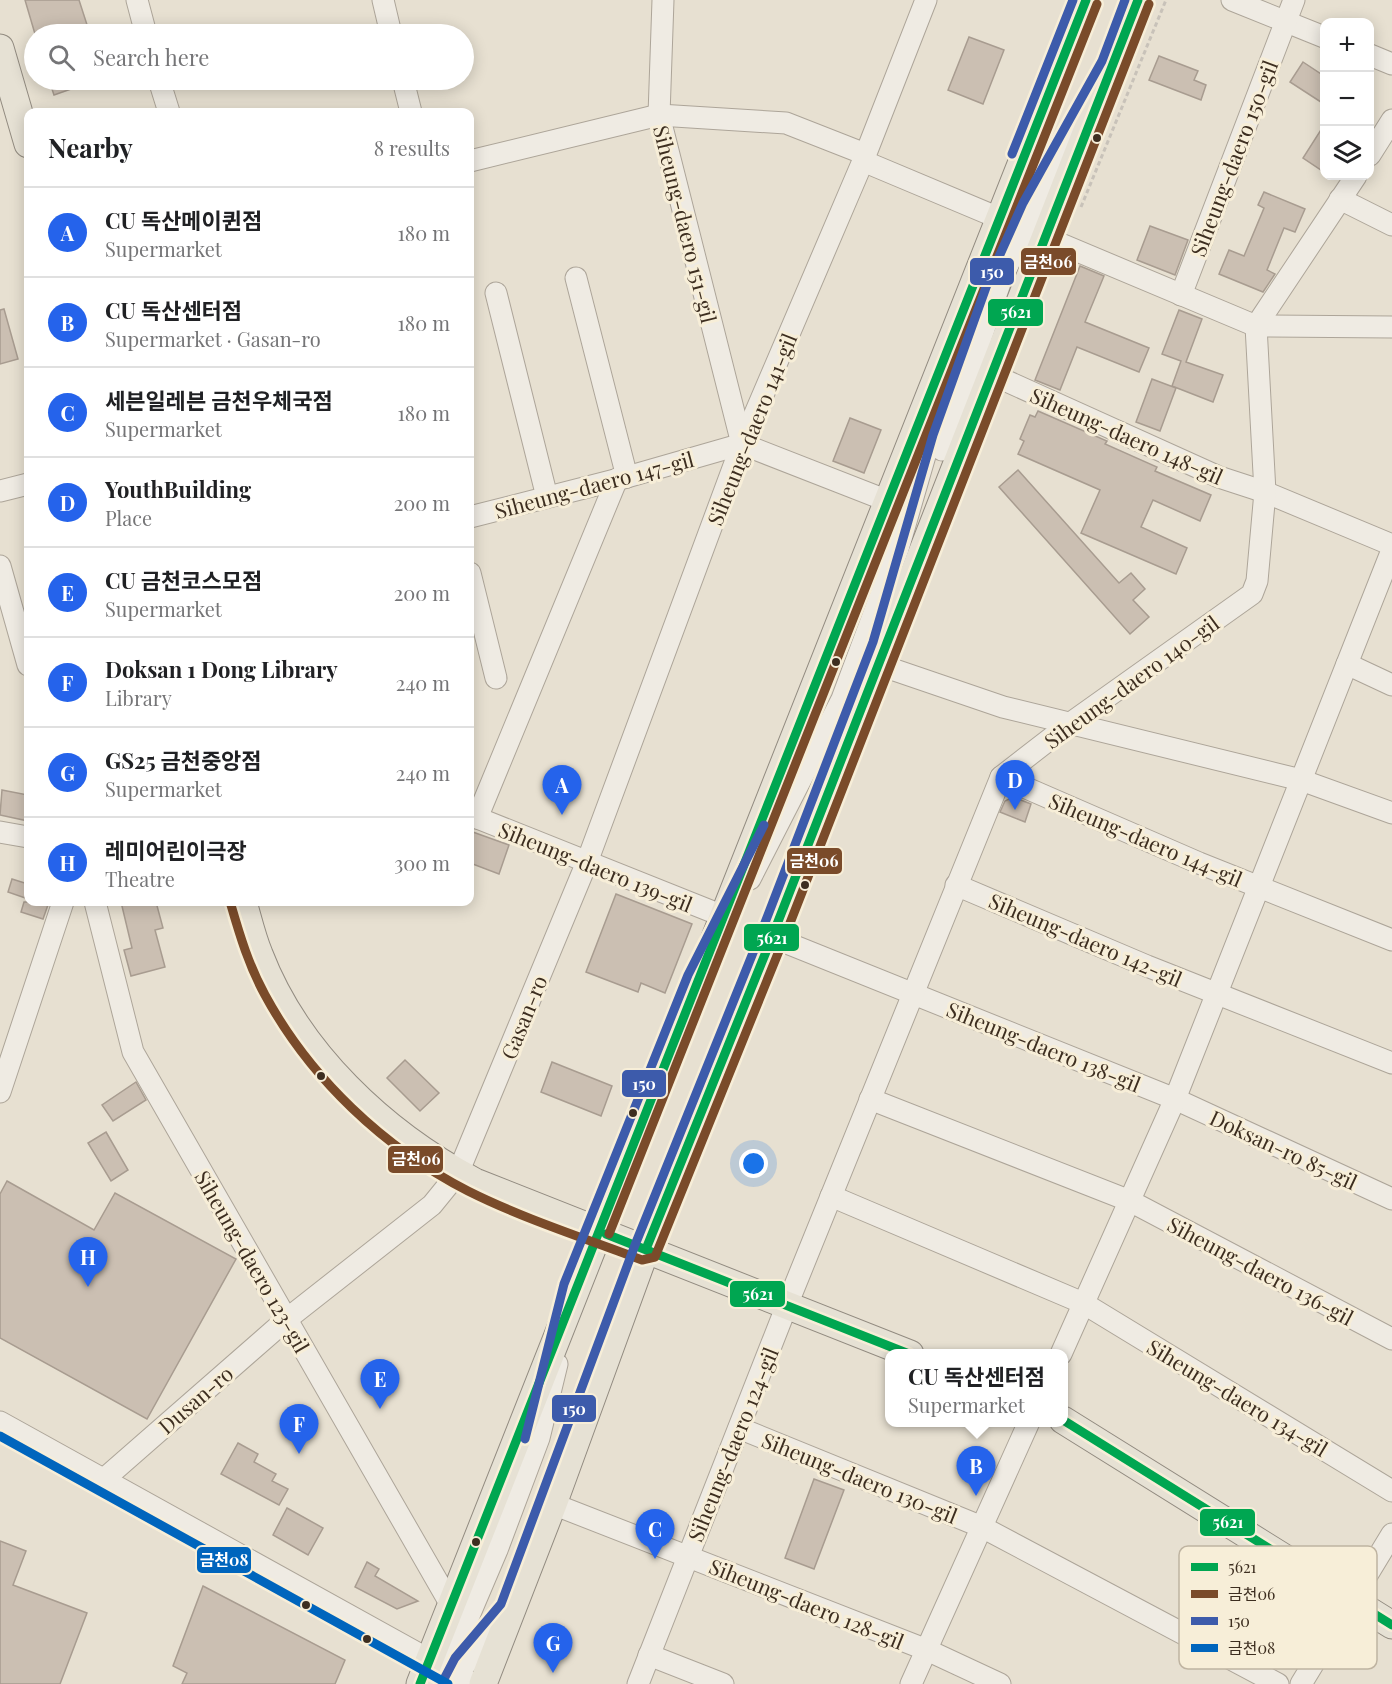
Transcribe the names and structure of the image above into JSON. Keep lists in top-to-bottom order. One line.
{"streets":{"street":["Siheung-daero 150-gil","Siheung-daero 151-gil","Siheung-daero 141-gil","Siheung-daero 148-gil","Siheung-daero 147-gil","Siheung-daero 140-gil","Siheung-daero 144-gil","Siheung-daero 139-gil","Siheung-daero 142-gil","Gasan-ro","Siheung-daero 138-gil","Doksan-ro 85-gil","Siheung-daero 123-gil","Siheung-daero 136-gil","Siheung-daero 134-gil","Dusan-ro","Siheung-daero 124-gil","Siheung-daero 130-gil","Siheung-daero 128-gil"]},"crossings":[["Siheung-daero 151-gil","Siheung-daero 141-gil"],["Siheung-daero 151-gil","Siheung-daero 147-gil"],["Siheung-daero 141-gil","Siheung-daero 147-gil"],["Siheung-daero 141-gil","Siheung-daero 139-gil"],["Siheung-daero 141-gil","Gasan-ro"],["Siheung-daero 148-gil","Siheung-daero 140-gil"],["Siheung-daero 140-gil","Siheung-daero 144-gil"],["Siheung-daero 140-gil","Siheung-daero 142-gil"],["Siheung-daero 140-gil","Siheung-daero 138-gil"],["Siheung-daero 139-gil","Gasan-ro"],["Gasan-ro","Siheung-daero 123-gil"],["Gasan-ro","Dusan-ro"],["Siheung-daero 138-gil","Doksan-ro 85-gil"],["Siheung-daero 123-gil","Dusan-ro"],["Siheung-daero 124-gil","Siheung-daero 130-gil"],["Siheung-daero 124-gil","Siheung-daero 128-gil"],["Siheung-daero 130-gil","Siheung-daero 128-gil"]],"lines":["transit line 5621","transit line 150","transit line 금천06","transit line 금천08"],"legend":["5621","금천06","150","금천08"],"page":{"map_buttons":["+","−"],"search":"Search here","heading":["Nearby","8 results"],"list":[{"mark":"A","name":"CU 독산메이퀸점","note":"Supermarket","value":"180 m"},{"mark":"B","name":"CU 독산센터점","note":"Supermarket · Gasan-ro","value":"180 m"},{"mark":"C","name":"세븐일레븐 금천우체국점","note":"Supermarket","value":"180 m"},{"mark":"D","name":"YouthBuilding","note":"Place","value":"200 m"},{"mark":"E","name":"CU 금천코스모점","note":"Supermarket","value":"200 m"},{"mark":"F","name":"Doksan 1 Dong Library","note":"Library","value":"240 m"},{"mark":"G","name":"GS25 금천중앙점","note":"Supermarket","value":"240 m"},{"mark":"H","name":"레미어린이극장","note":"Theatre","value":"300 m"}],"pins":["D","A","H","E","F","B","C","G"],"popup":["CU 독산센터점","Supermarket"]}}
